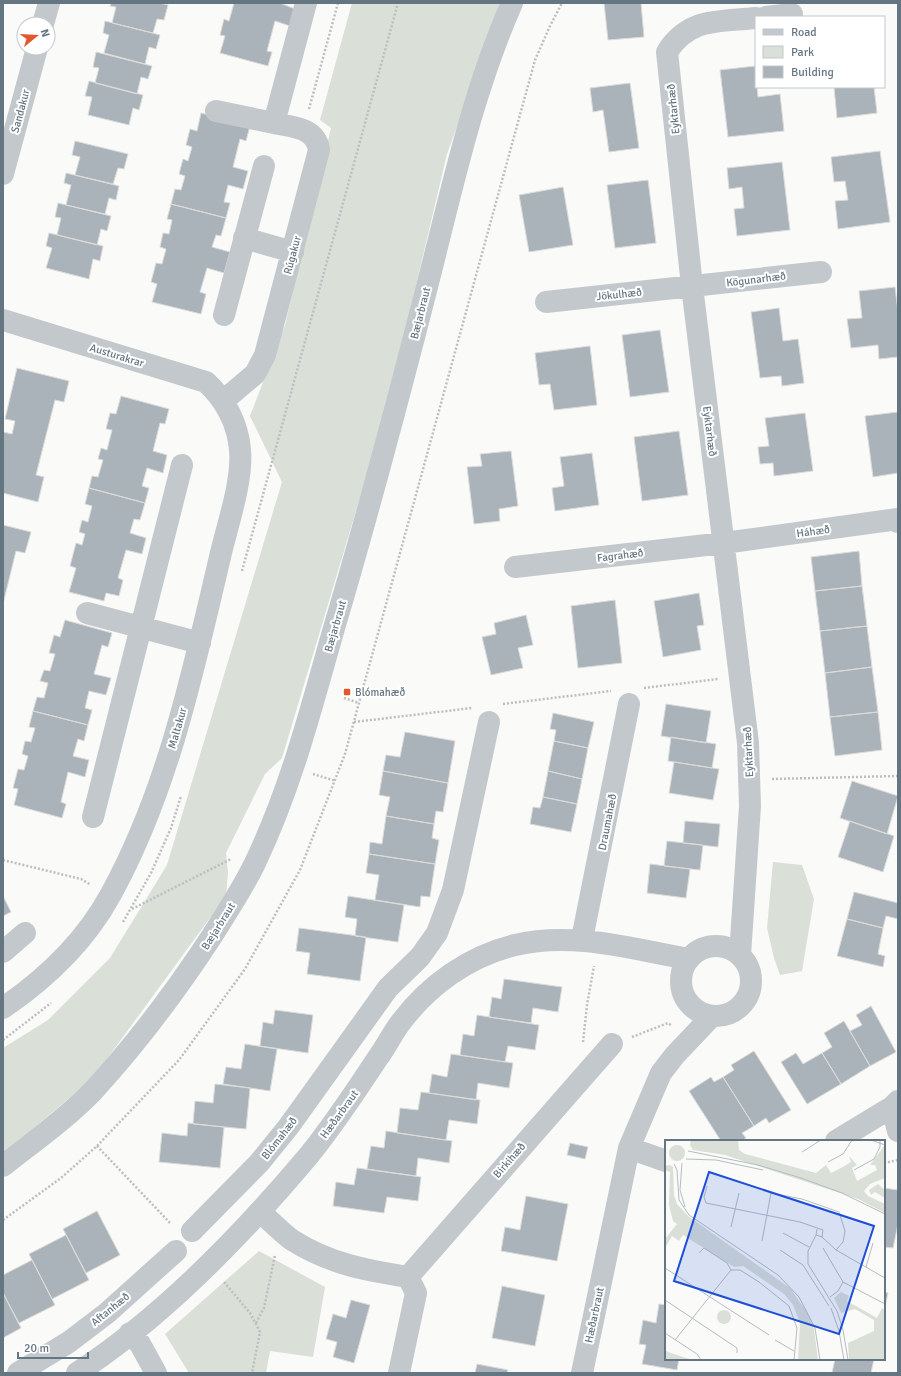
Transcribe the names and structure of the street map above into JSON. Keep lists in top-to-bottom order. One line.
{"streets":{"street":["Eyktarhæð","Sandakur","Rúgakur","Kögunarhæð","Jökulhæð","Bæjarbraut","Austurakrar","Háhæð","Fagrahæð","Maltakur","Draumahæð","Hæðarbraut","Blómahæð","Birkihæð","Aftanhæð"]},"crossings":[["Eyktarhæð","Kögunarhæð"],["Eyktarhæð","Jökulhæð"],["Eyktarhæð","Háhæð"],["Eyktarhæð","Fagrahæð"],["Eyktarhæð","Hæðarbraut"],["Rúgakur","Austurakrar"],["Rúgakur","Maltakur"],["Kögunarhæð","Jökulhæð"],["Austurakrar","Maltakur"],["Háhæð","Fagrahæð"],["Draumahæð","Hæðarbraut"]],"places":{"transit":["Blómahæð"]},"legend":["Road","Park","Building"],"scale_bar":"20 m","north":"right"}
